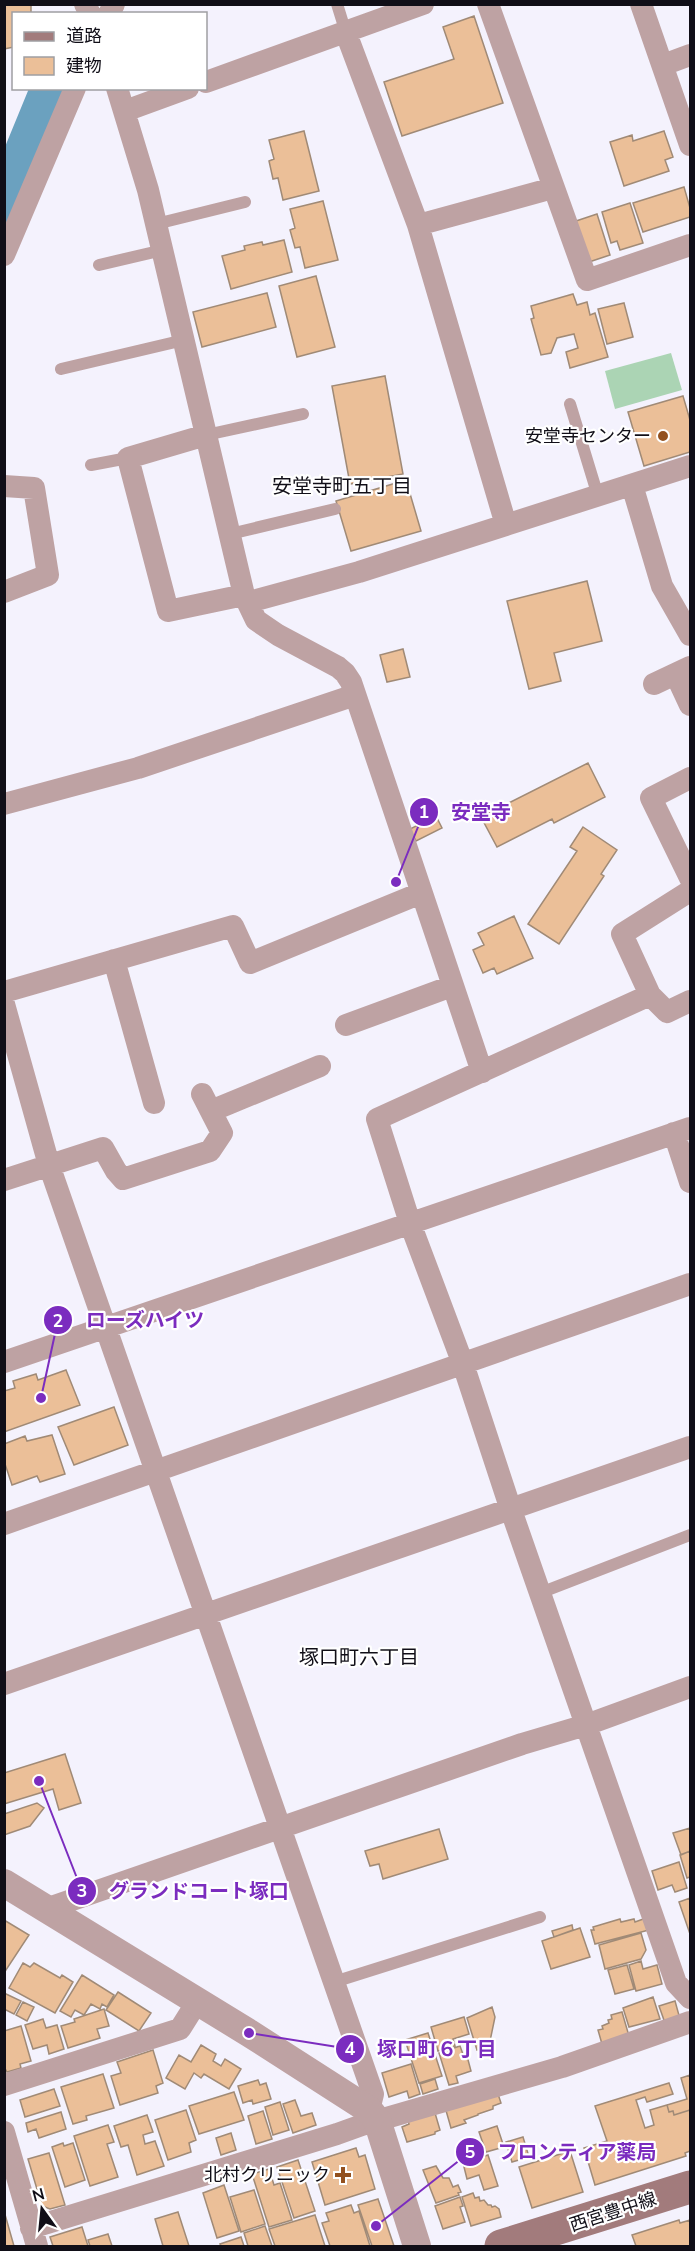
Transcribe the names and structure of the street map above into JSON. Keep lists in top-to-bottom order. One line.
{"streets":{"main road":["西宮豊中線"]},"districts":["安堂寺町五丁目","塚口町六丁目"],"places":{"other":["安堂寺センター","安堂寺","ローズハイツ","グランドコート塚口","塚口町６丁目","フロンティア薬局"],"health":["北村クリニック"]},"legend":["道路","建物"],"north":"top"}
